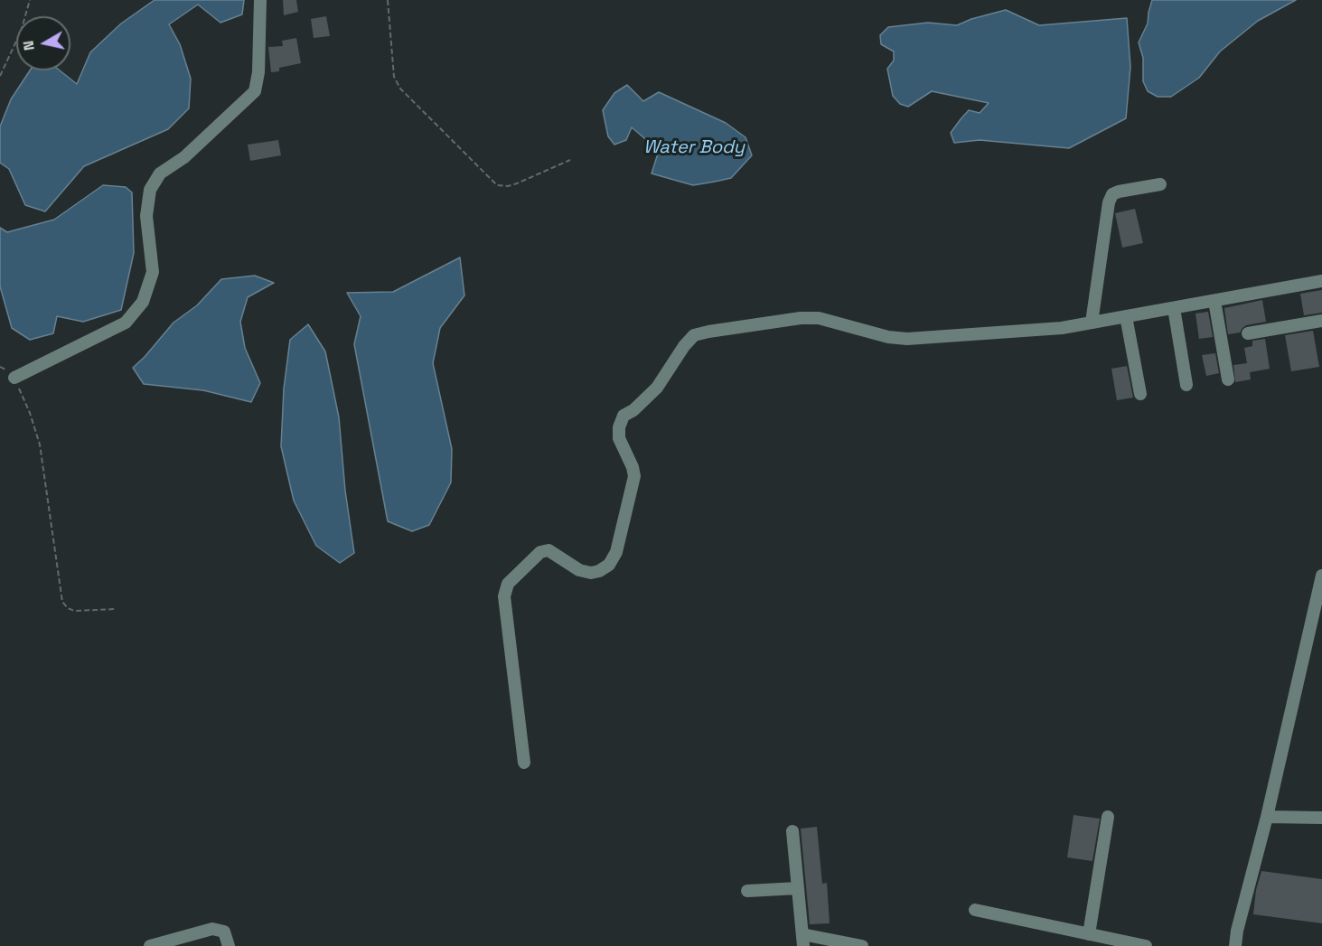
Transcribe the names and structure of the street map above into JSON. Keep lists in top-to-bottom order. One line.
{"water":["Water Body"],"north":"left"}
